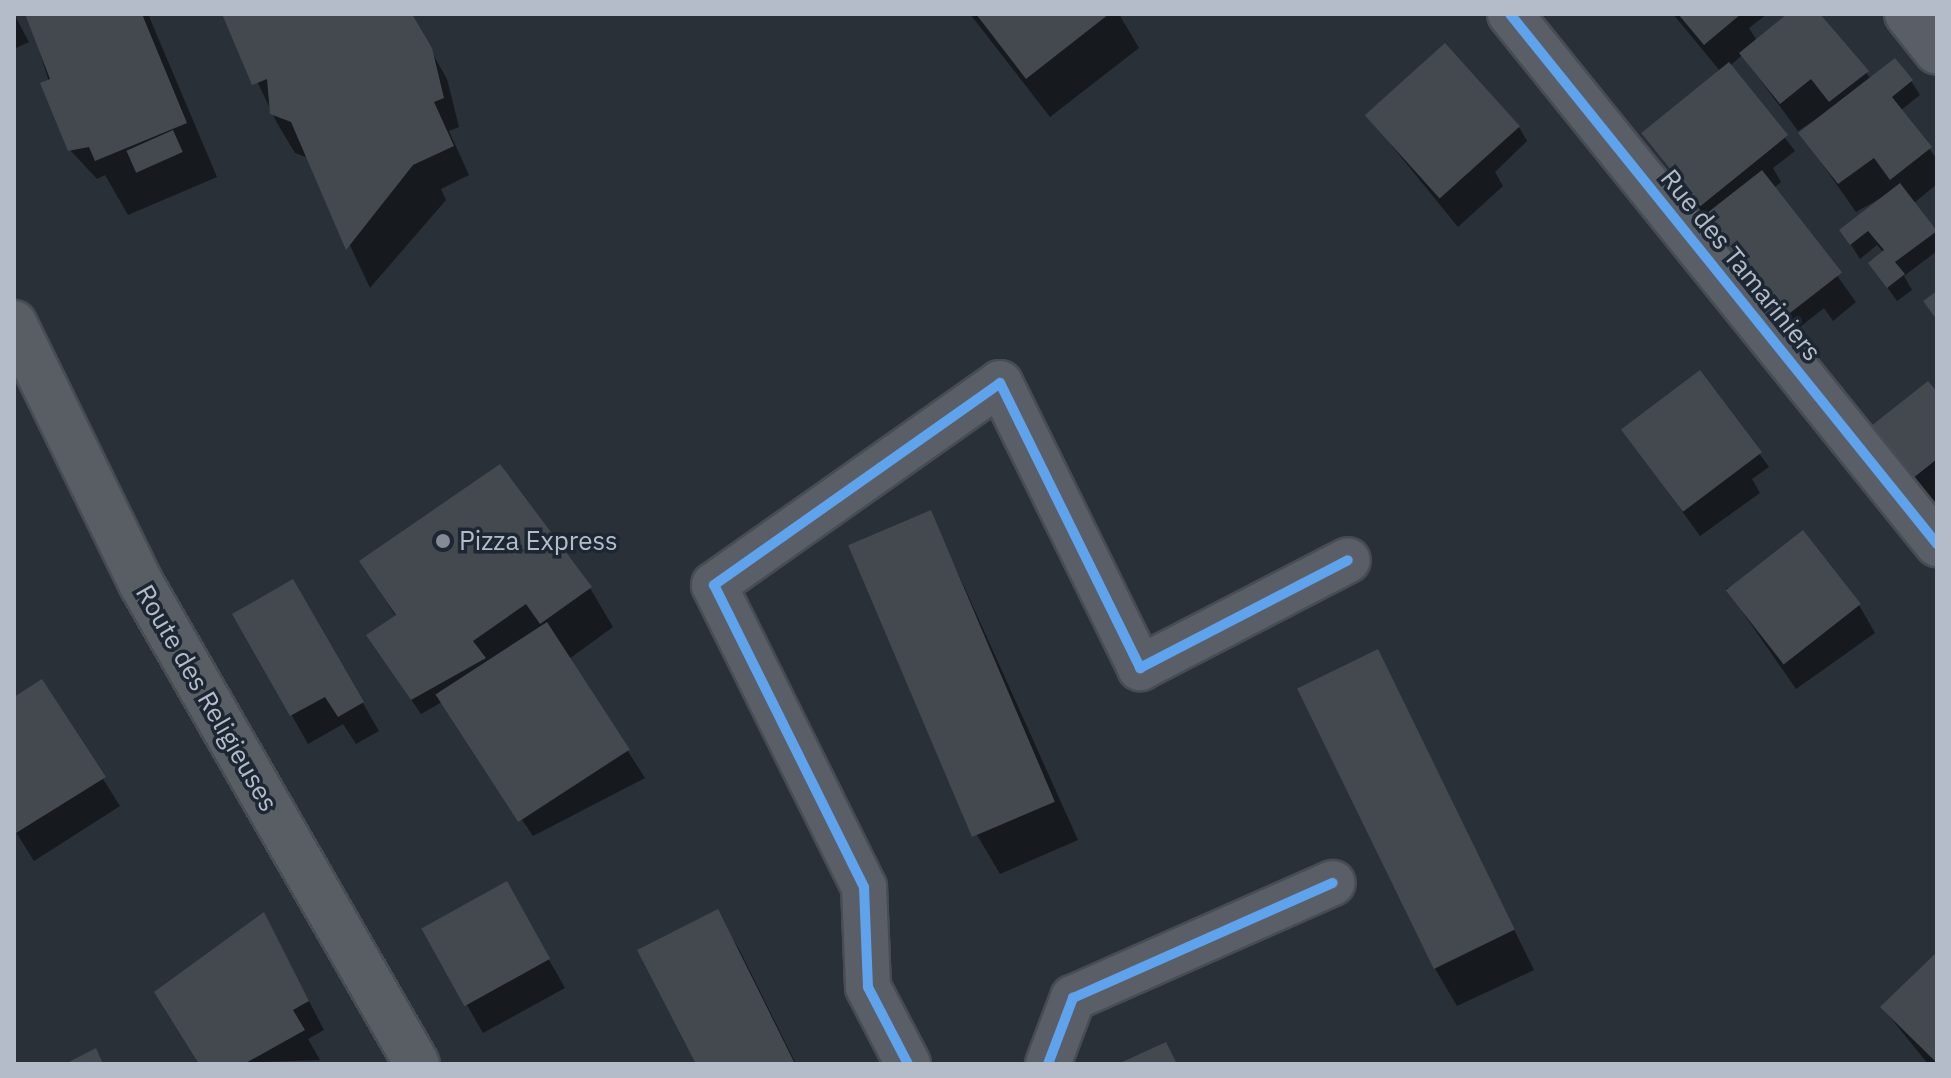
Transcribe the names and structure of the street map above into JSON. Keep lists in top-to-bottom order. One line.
{"streets":{"main road":["Route des Religieuses"],"street":["Rue des Tamariniers"]},"places":["Pizza Express"]}
